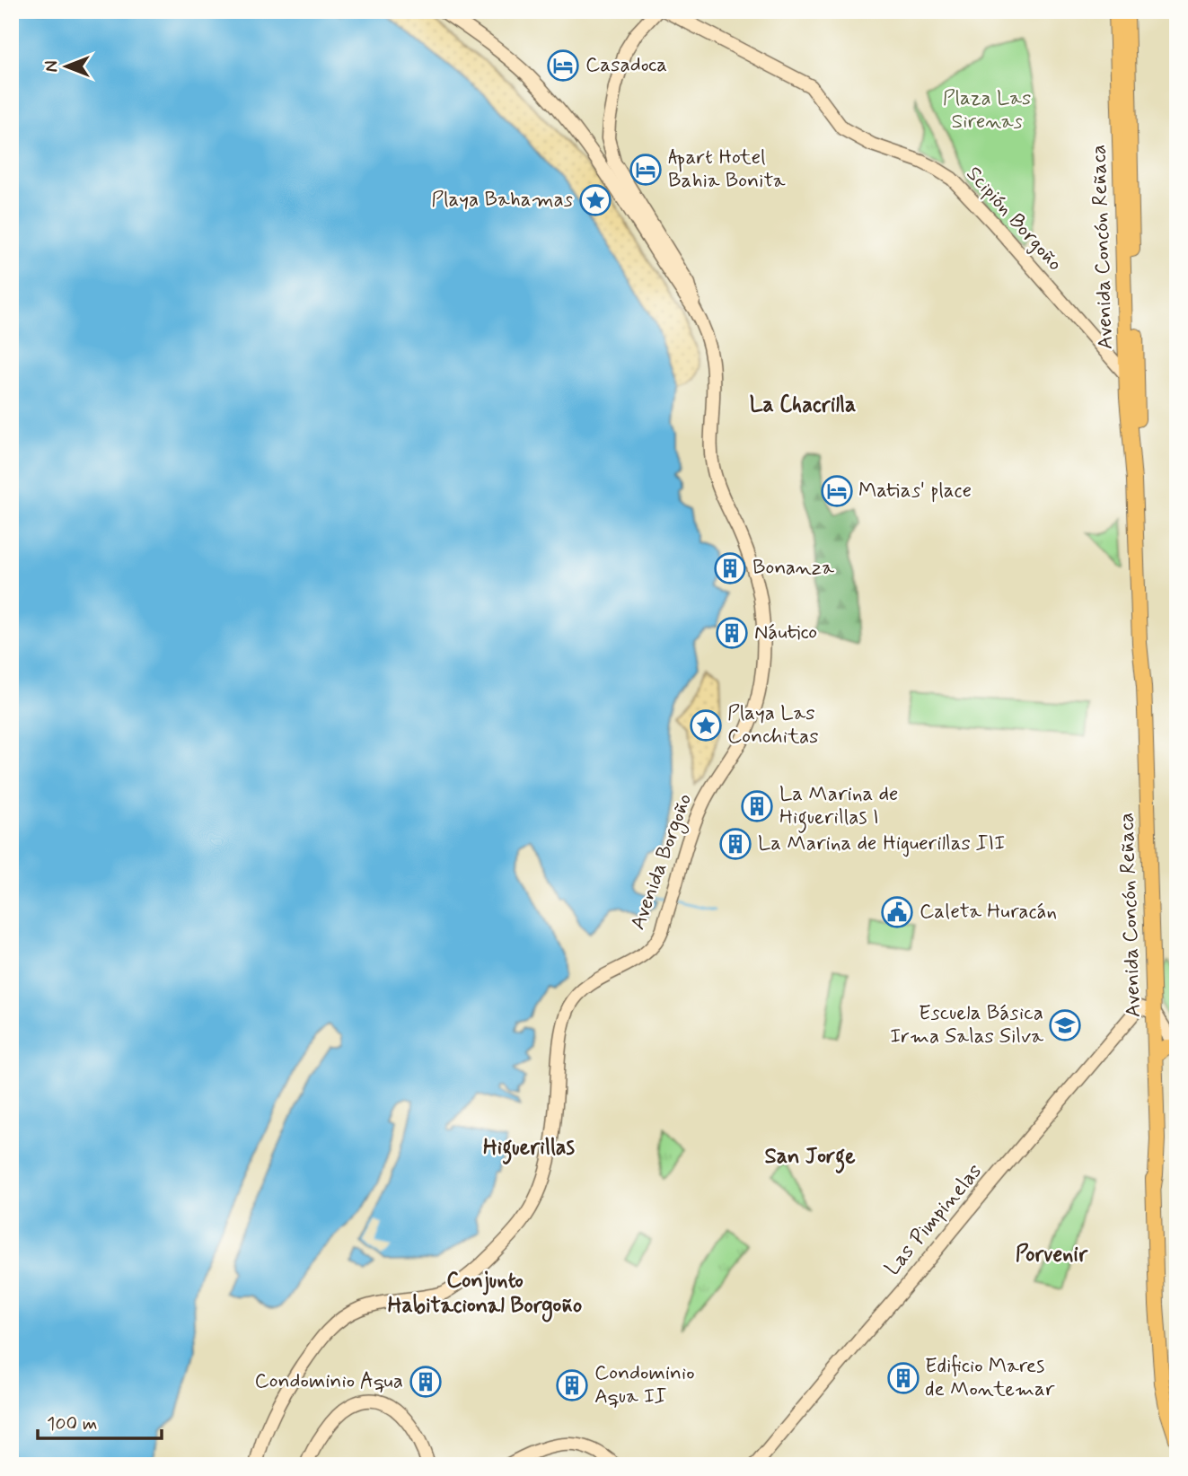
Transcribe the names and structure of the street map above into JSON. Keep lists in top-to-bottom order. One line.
{"streets":{"main road":["Avenida Concón Reñaca"],"street":["Scipión Borgoño","Avenida Borgoño","Las Pimpinelas"]},"crossings":[["Scipión Borgoño","Avenida Concón Reñaca"],["Avenida Concón Reñaca","Las Pimpinelas"]],"districts":["La Chacrilla","Higuerillas","San Jorge","Porvenir","Conjunto Habitacional Borgoño"],"parks":["Plaza Las Sirenas"],"places":{"hotel":["Casadoca","Apart Hotel Bahia Bonita","Matias' place"],"place":["Playa Bahamas","Playa Las Conchitas"],"building":["Bonanza","Náutico","La Marina de Higuerillas I","La Marina de Higuerillas III","Edificio Mares de Montemar","Condominio Aqua","Condominio Aqua II"],"public building":["Caleta Huracán"],"school or university":["Escuela Básica Irma Salas Silva"]},"scale_bar":"100 m","north":"left"}
